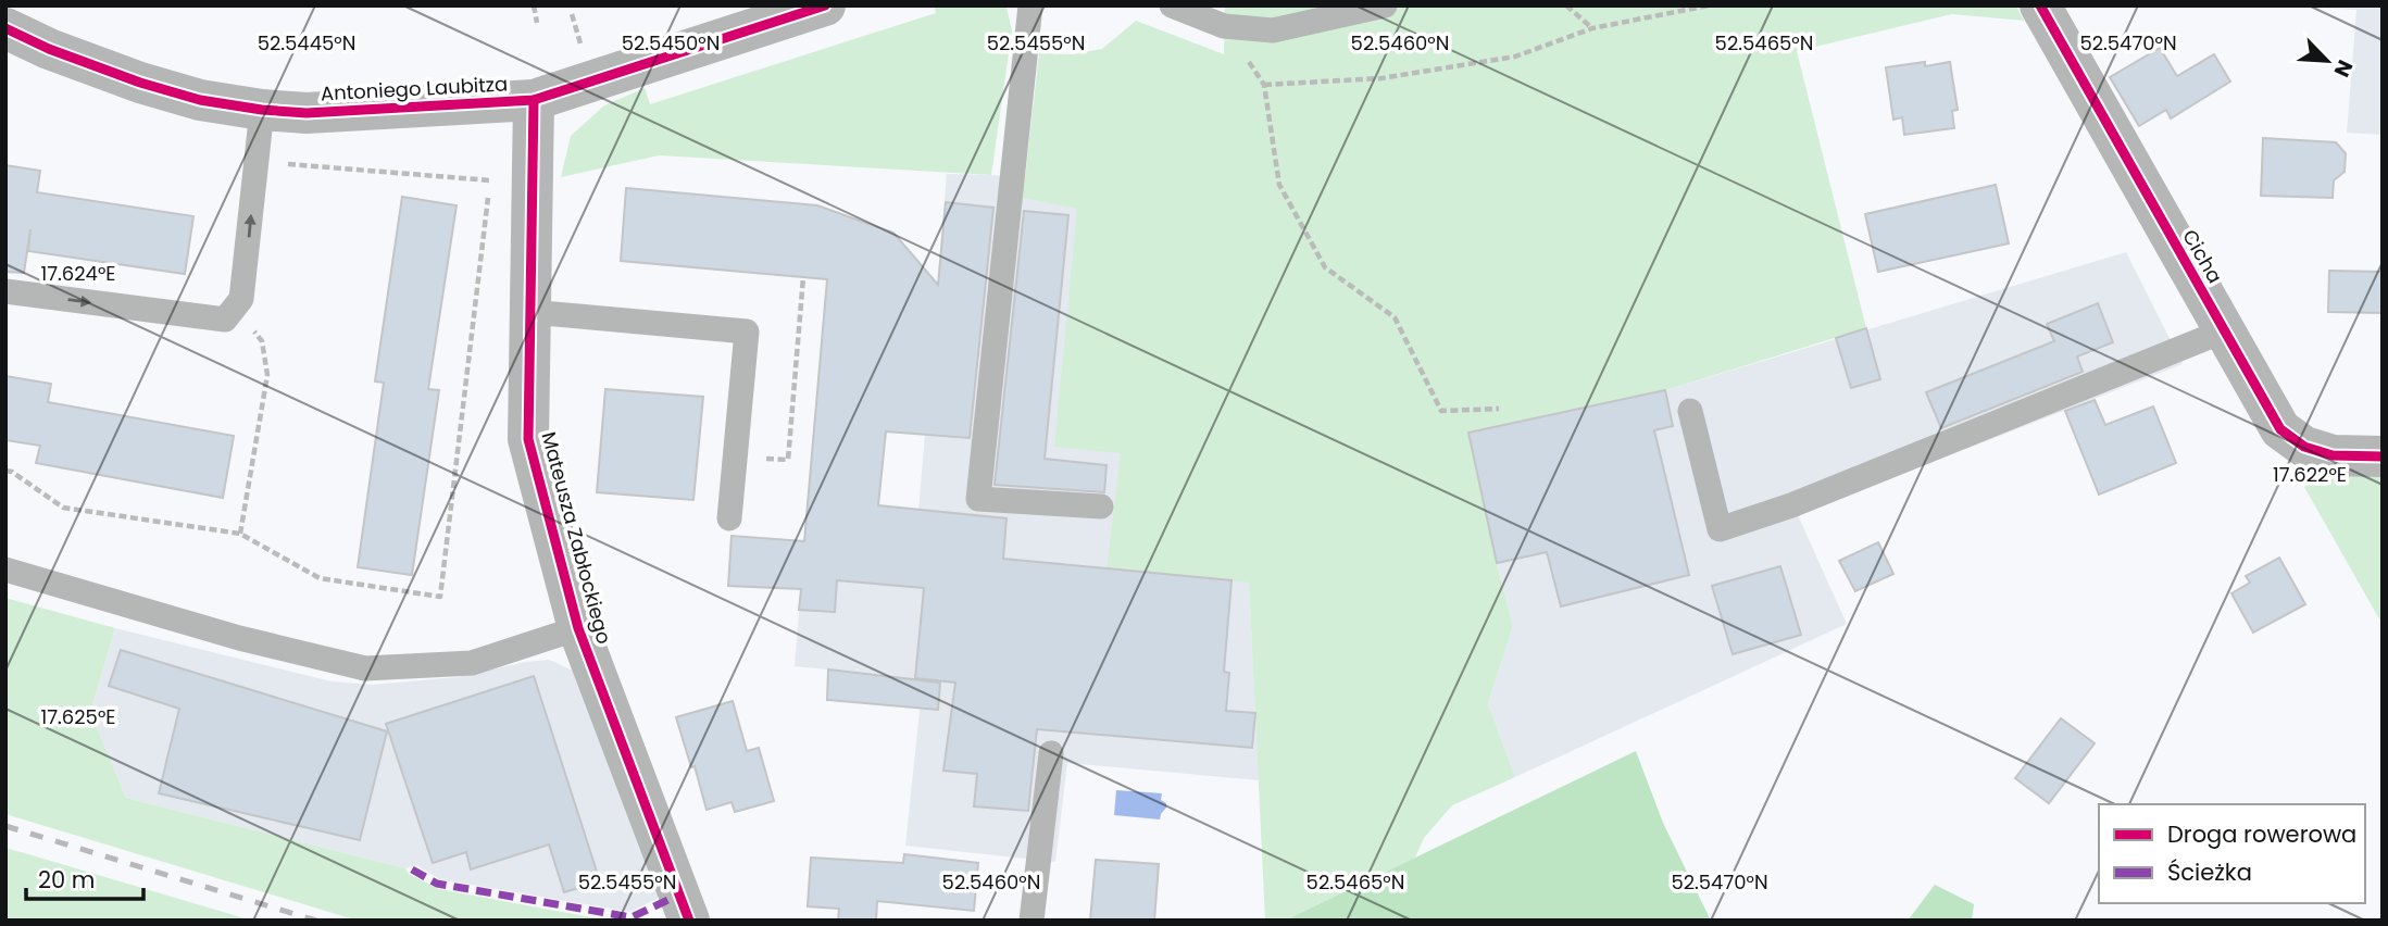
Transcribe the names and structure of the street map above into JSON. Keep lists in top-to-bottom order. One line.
{"streets":{"street":["Antoniego Laubitza","Cicha","Mateusza Zabłockiego"]},"crossings":[["Antoniego Laubitza","Mateusza Zabłockiego"]],"legend":["Droga rowerowa","Ścieżka"],"scale_bar":"20 m","north":"bottom right","coordinates":["52.5445°N","52.5450°N","52.5455°N","52.5465°N","52.5470°N","52.5460°N","17.624°E","17.622°E","17.625°E"]}
